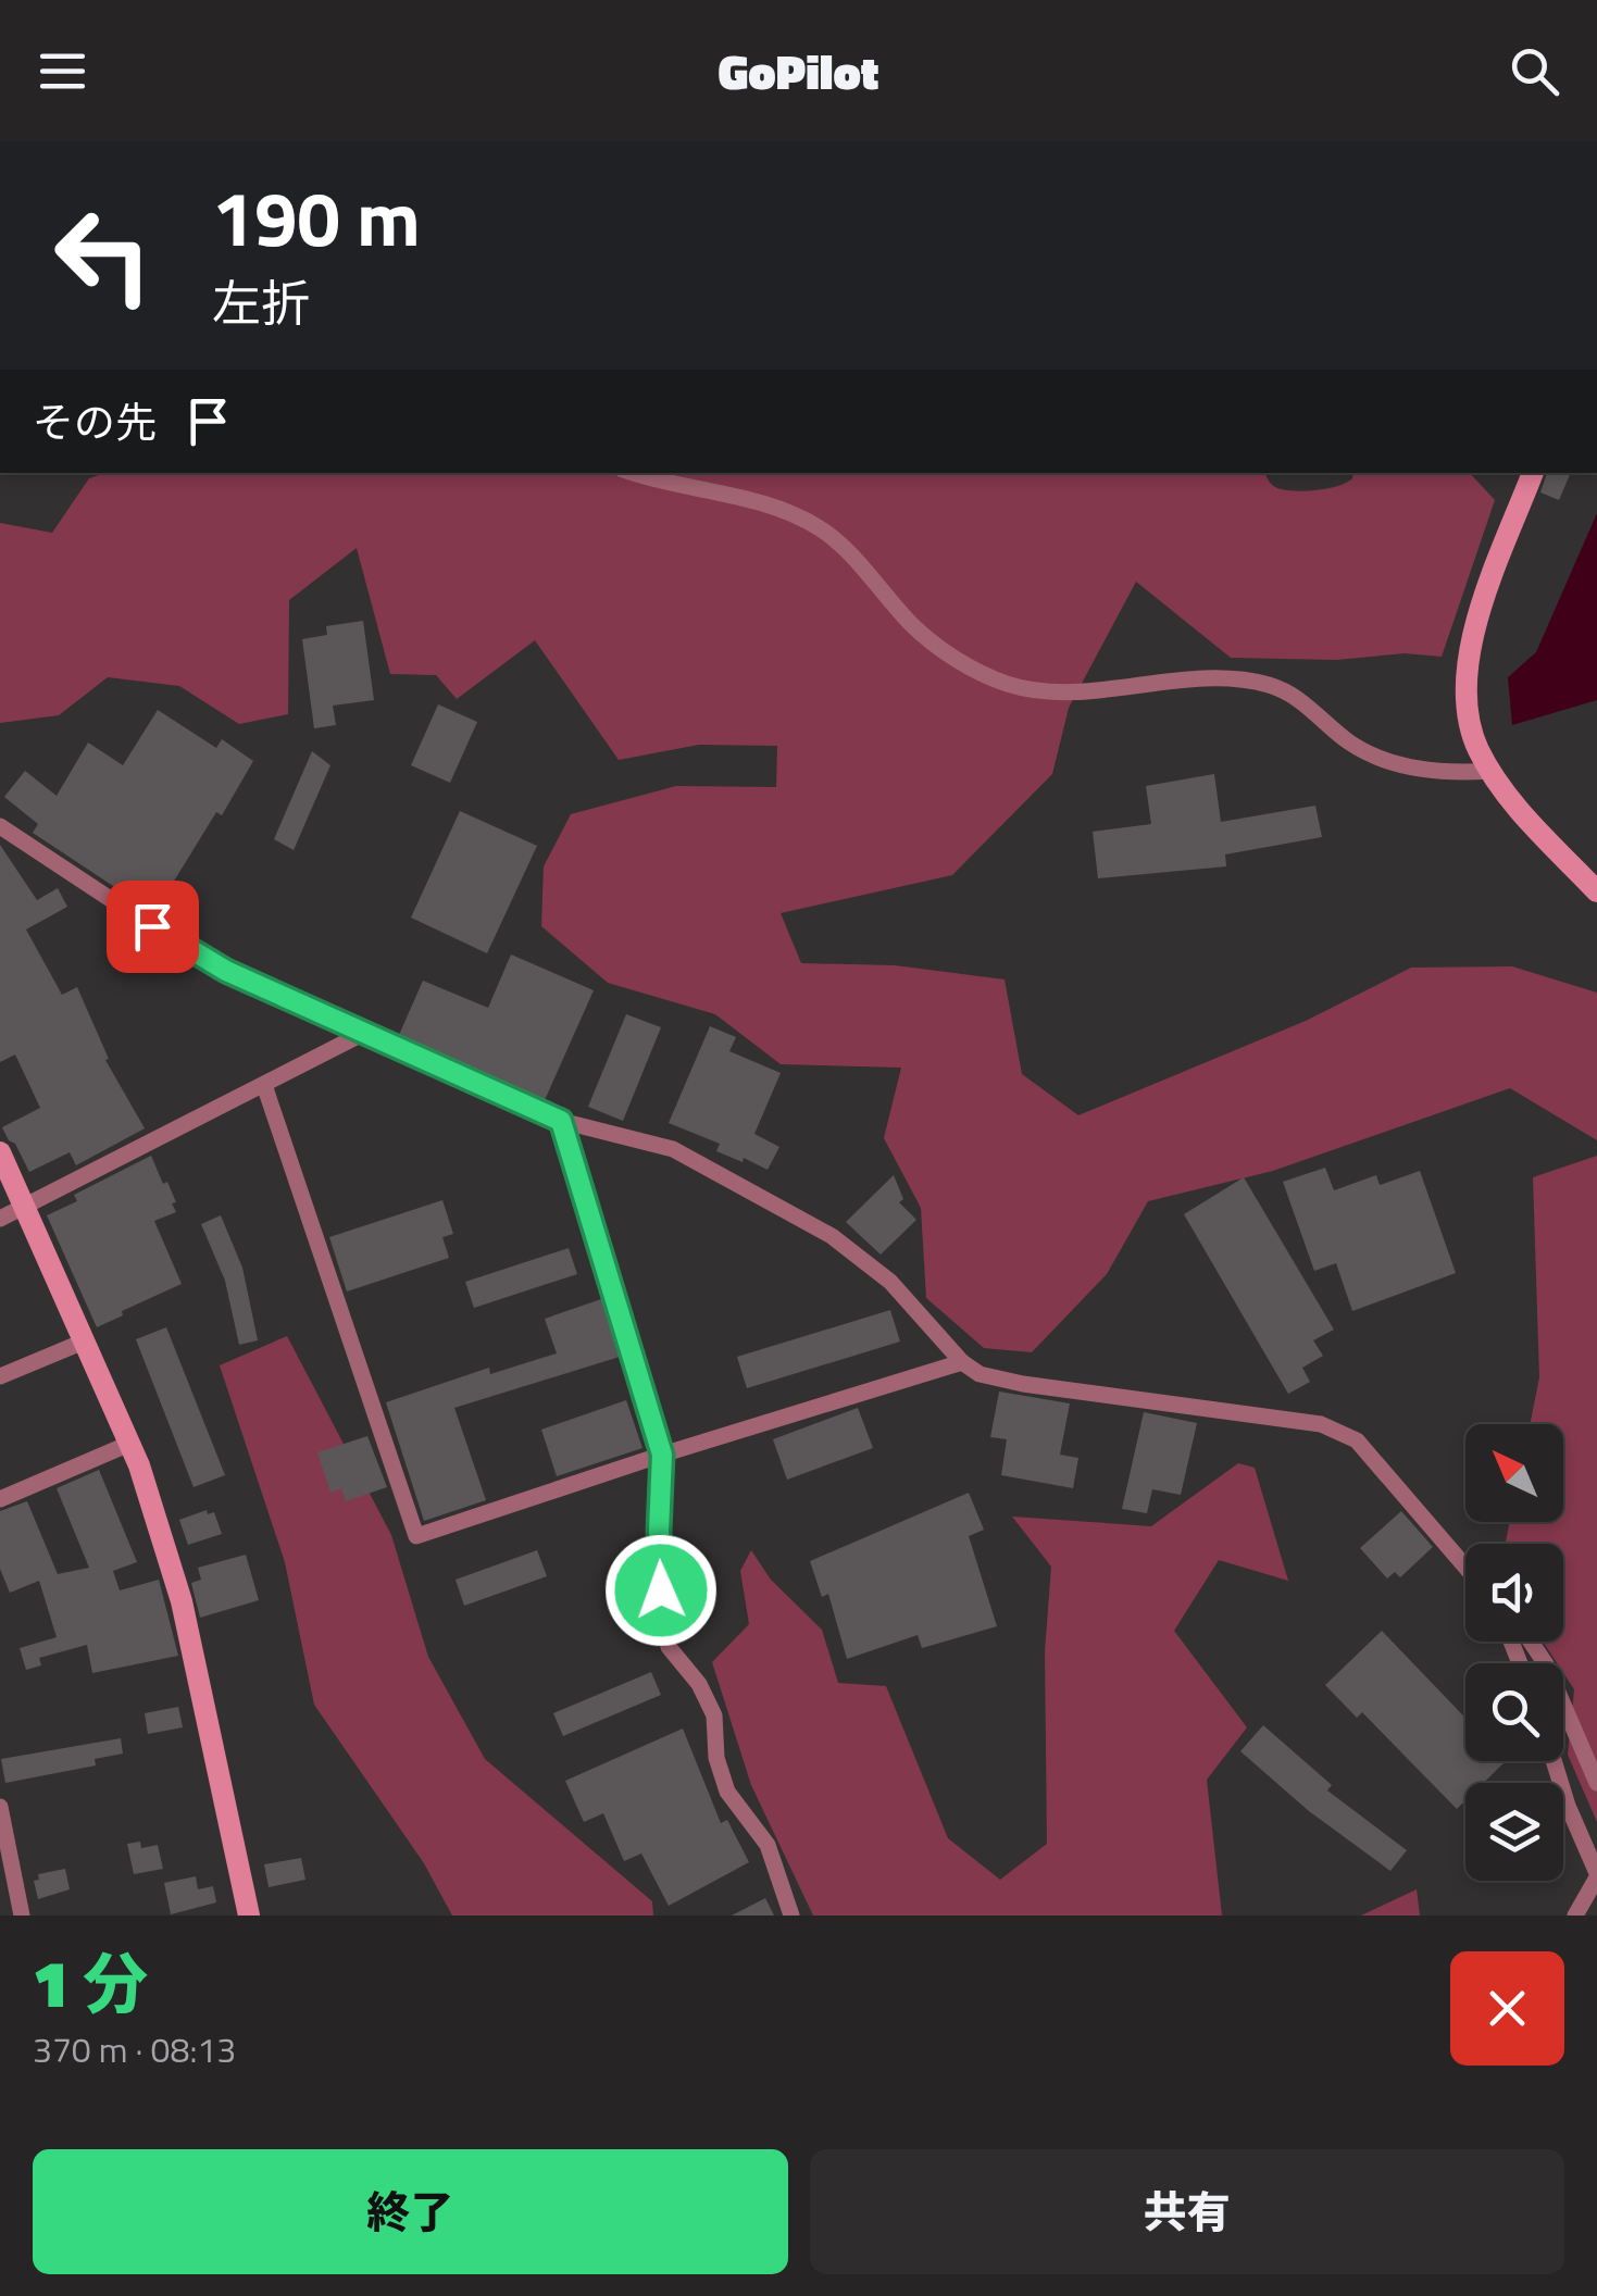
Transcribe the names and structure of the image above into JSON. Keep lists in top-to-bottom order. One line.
{"north":"top left","page":{"header":"GoPilot","turn":["190 m","左折"],"then":"その先","heading":["1 分","370 m · 08:13"],"buttons":["終了","共有"]}}
